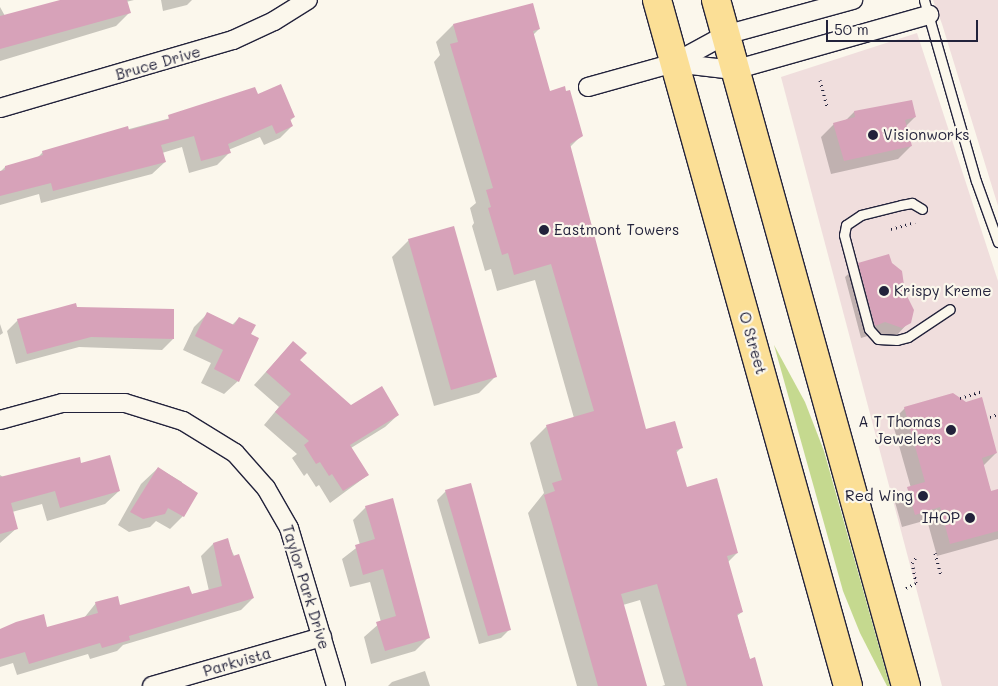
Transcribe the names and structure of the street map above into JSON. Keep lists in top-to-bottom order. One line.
{"streets":{"main road":["O Street"],"street":["Bruce Drive","Taylor Park Drive","Parkvista"]},"crossings":[["Taylor Park Drive","Parkvista"]],"places":["Visionworks","Eastmont Towers","Krispy Kreme","A T Thomas Jewelers","Red Wing","IHOP"],"scale_bar":"50 m"}
